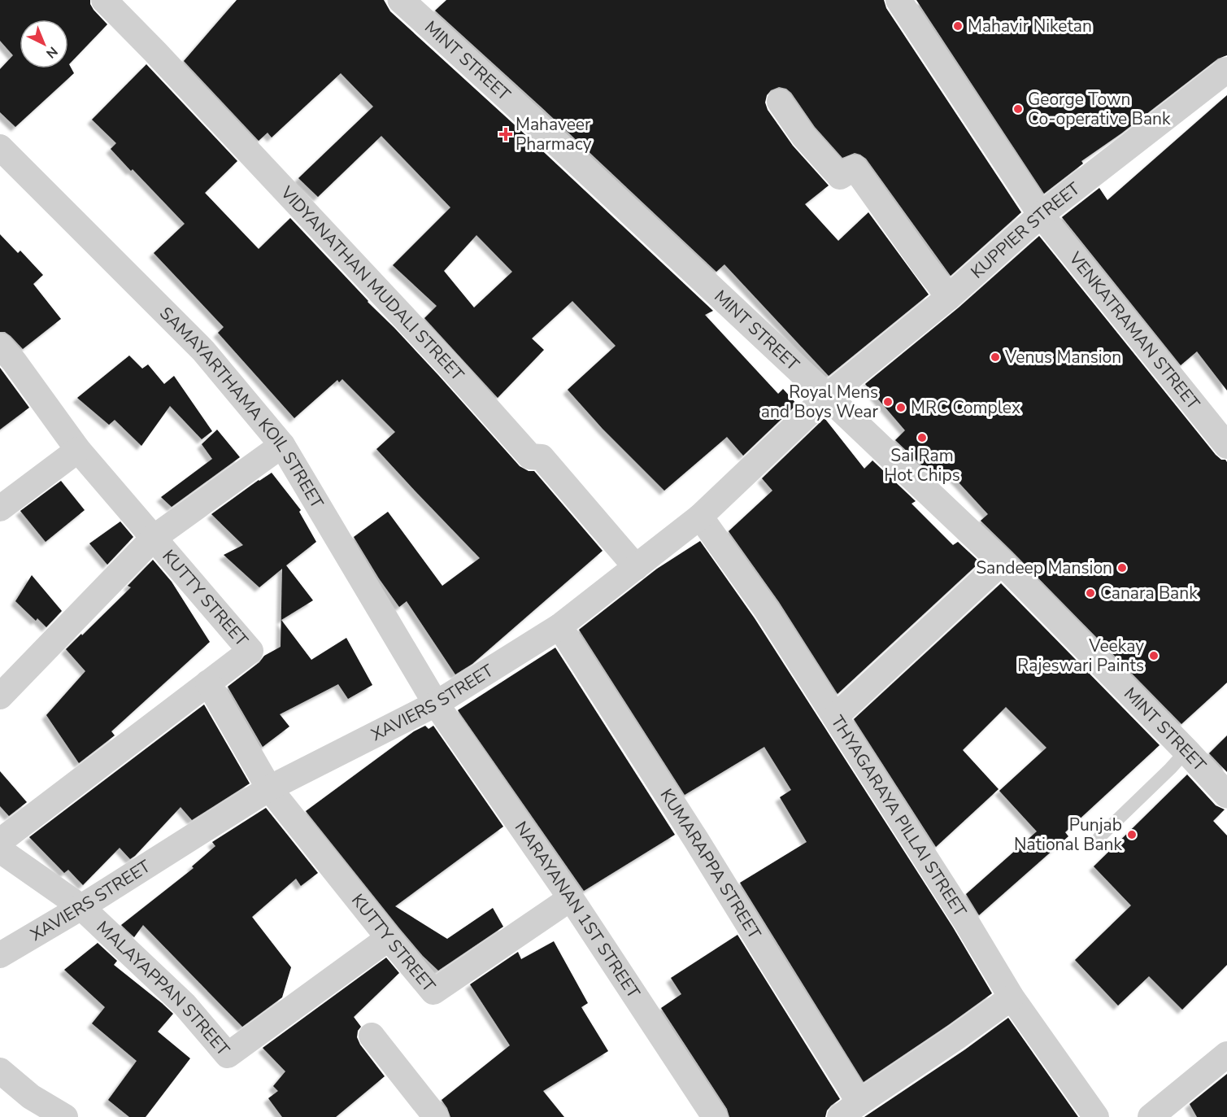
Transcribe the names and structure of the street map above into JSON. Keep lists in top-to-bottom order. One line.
{"streets":{"street":["MINT STREET","KUPPIER STREET","VIDYANATHAN MUDALI STREET","VENKATRAMAN STREET","SAMAYARTHAMA KOIL STREET","KUTTY STREET","XAVIERS STREET","THYAGARAYA PILLAI STREET","KUMARAPPA STREET","NARAYANAN 1ST STREET","MALAYAPPAN STREET"]},"crossings":[["MINT STREET","KUPPIER STREET"],["MINT STREET","XAVIERS STREET"],["KUPPIER STREET","VENKATRAMAN STREET"],["KUPPIER STREET","XAVIERS STREET"],["VIDYANATHAN MUDALI STREET","XAVIERS STREET"],["SAMAYARTHAMA KOIL STREET","XAVIERS STREET"],["SAMAYARTHAMA KOIL STREET","NARAYANAN 1ST STREET"],["KUTTY STREET","XAVIERS STREET"],["KUTTY STREET","NARAYANAN 1ST STREET"],["KUTTY STREET","MALAYAPPAN STREET"],["XAVIERS STREET","THYAGARAYA PILLAI STREET"],["XAVIERS STREET","KUMARAPPA STREET"],["XAVIERS STREET","NARAYANAN 1ST STREET"],["XAVIERS STREET","MALAYAPPAN STREET"]],"places":{"other":["Mahavir Niketan","George Town Co-operative Bank","Venus Mansion","Royal Mens and Boys Wear","MRC Complex","Sai Ram Hot Chips","Sandeep Mansion","Canara Bank","Veekay Rajeswari Paints","Punjab National Bank"],"health":["Mahaveer Pharmacy"]},"north":"bottom right"}
